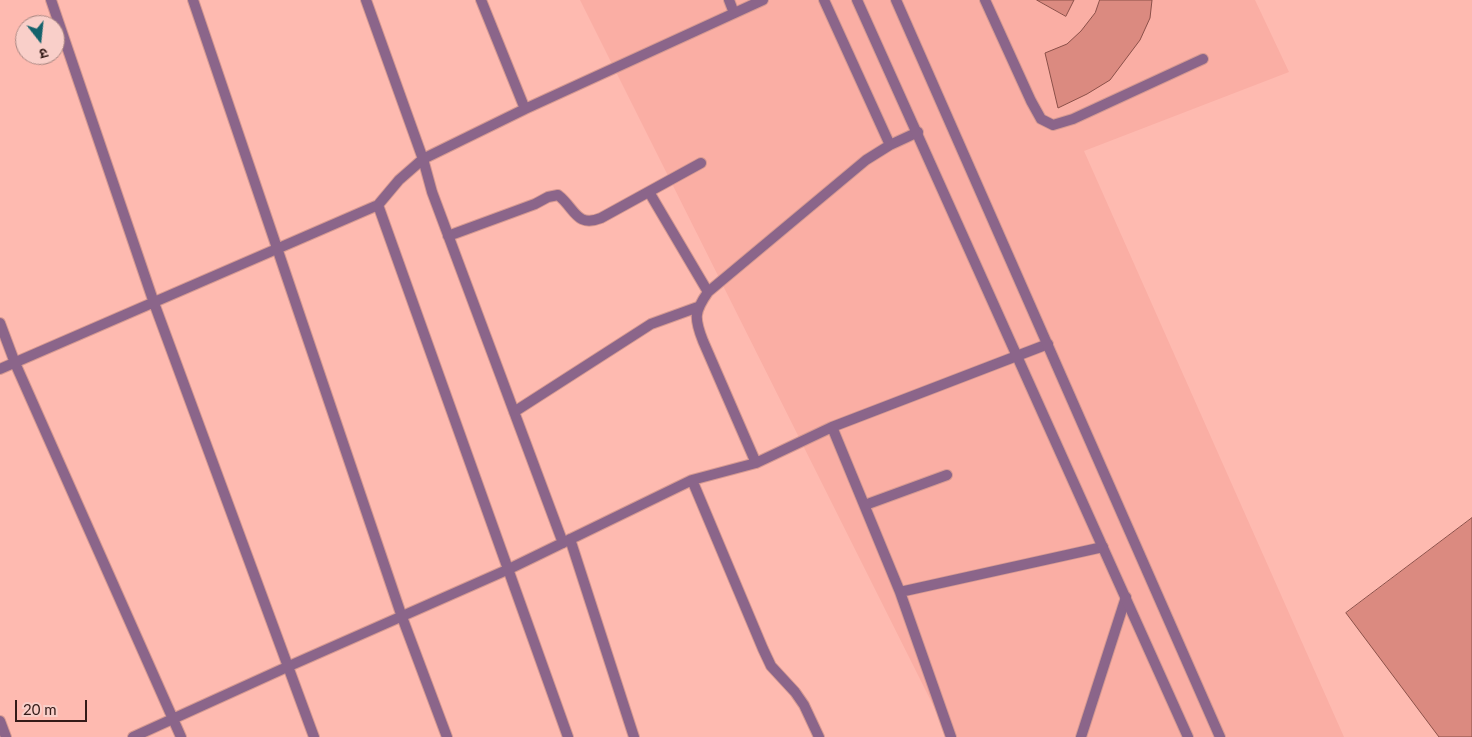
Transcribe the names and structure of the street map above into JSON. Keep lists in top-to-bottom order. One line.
{"scale_bar":"20 m","north":"bottom"}
